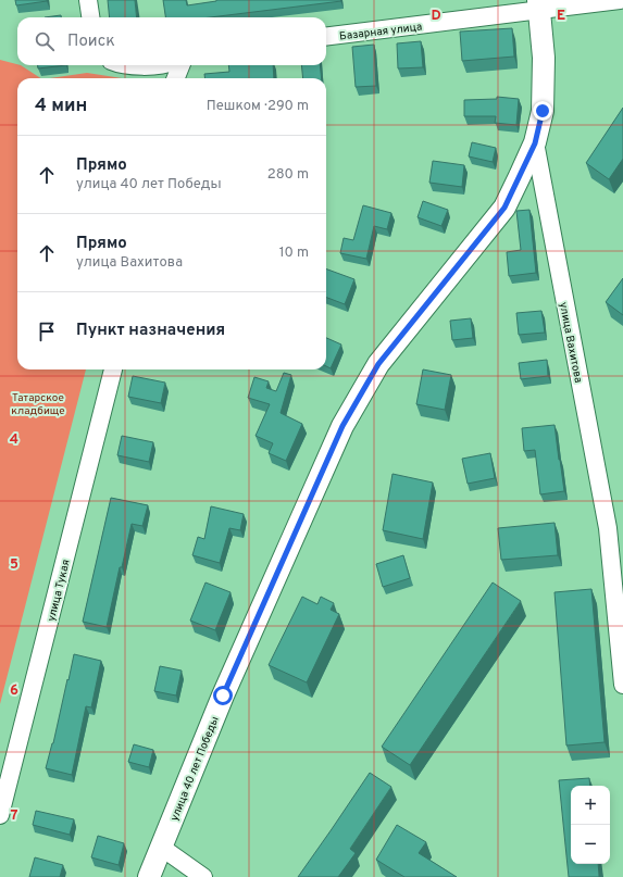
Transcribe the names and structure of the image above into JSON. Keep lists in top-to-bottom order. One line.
{"streets":{"street":["Базарная улица","улица Вахитова","улица Тукая","улица 40 лет Победы"]},"crossings":[["Базарная улица","улица Вахитова"],["улица Вахитова","улица 40 лет Победы"]],"parks":["Татарское кладбище"],"page":{"search":"Поиск","heading":["4 мин","Пешком · 290 m"],"list":[["Прямо","улица 40 лет Победы","280 m"],["Прямо","улица Вахитова","10 m"],"Пункт назначения"],"map_buttons":["+","−"]},"grid":{"columns":["D","E"],"rows":["4","5","6","7"]}}
